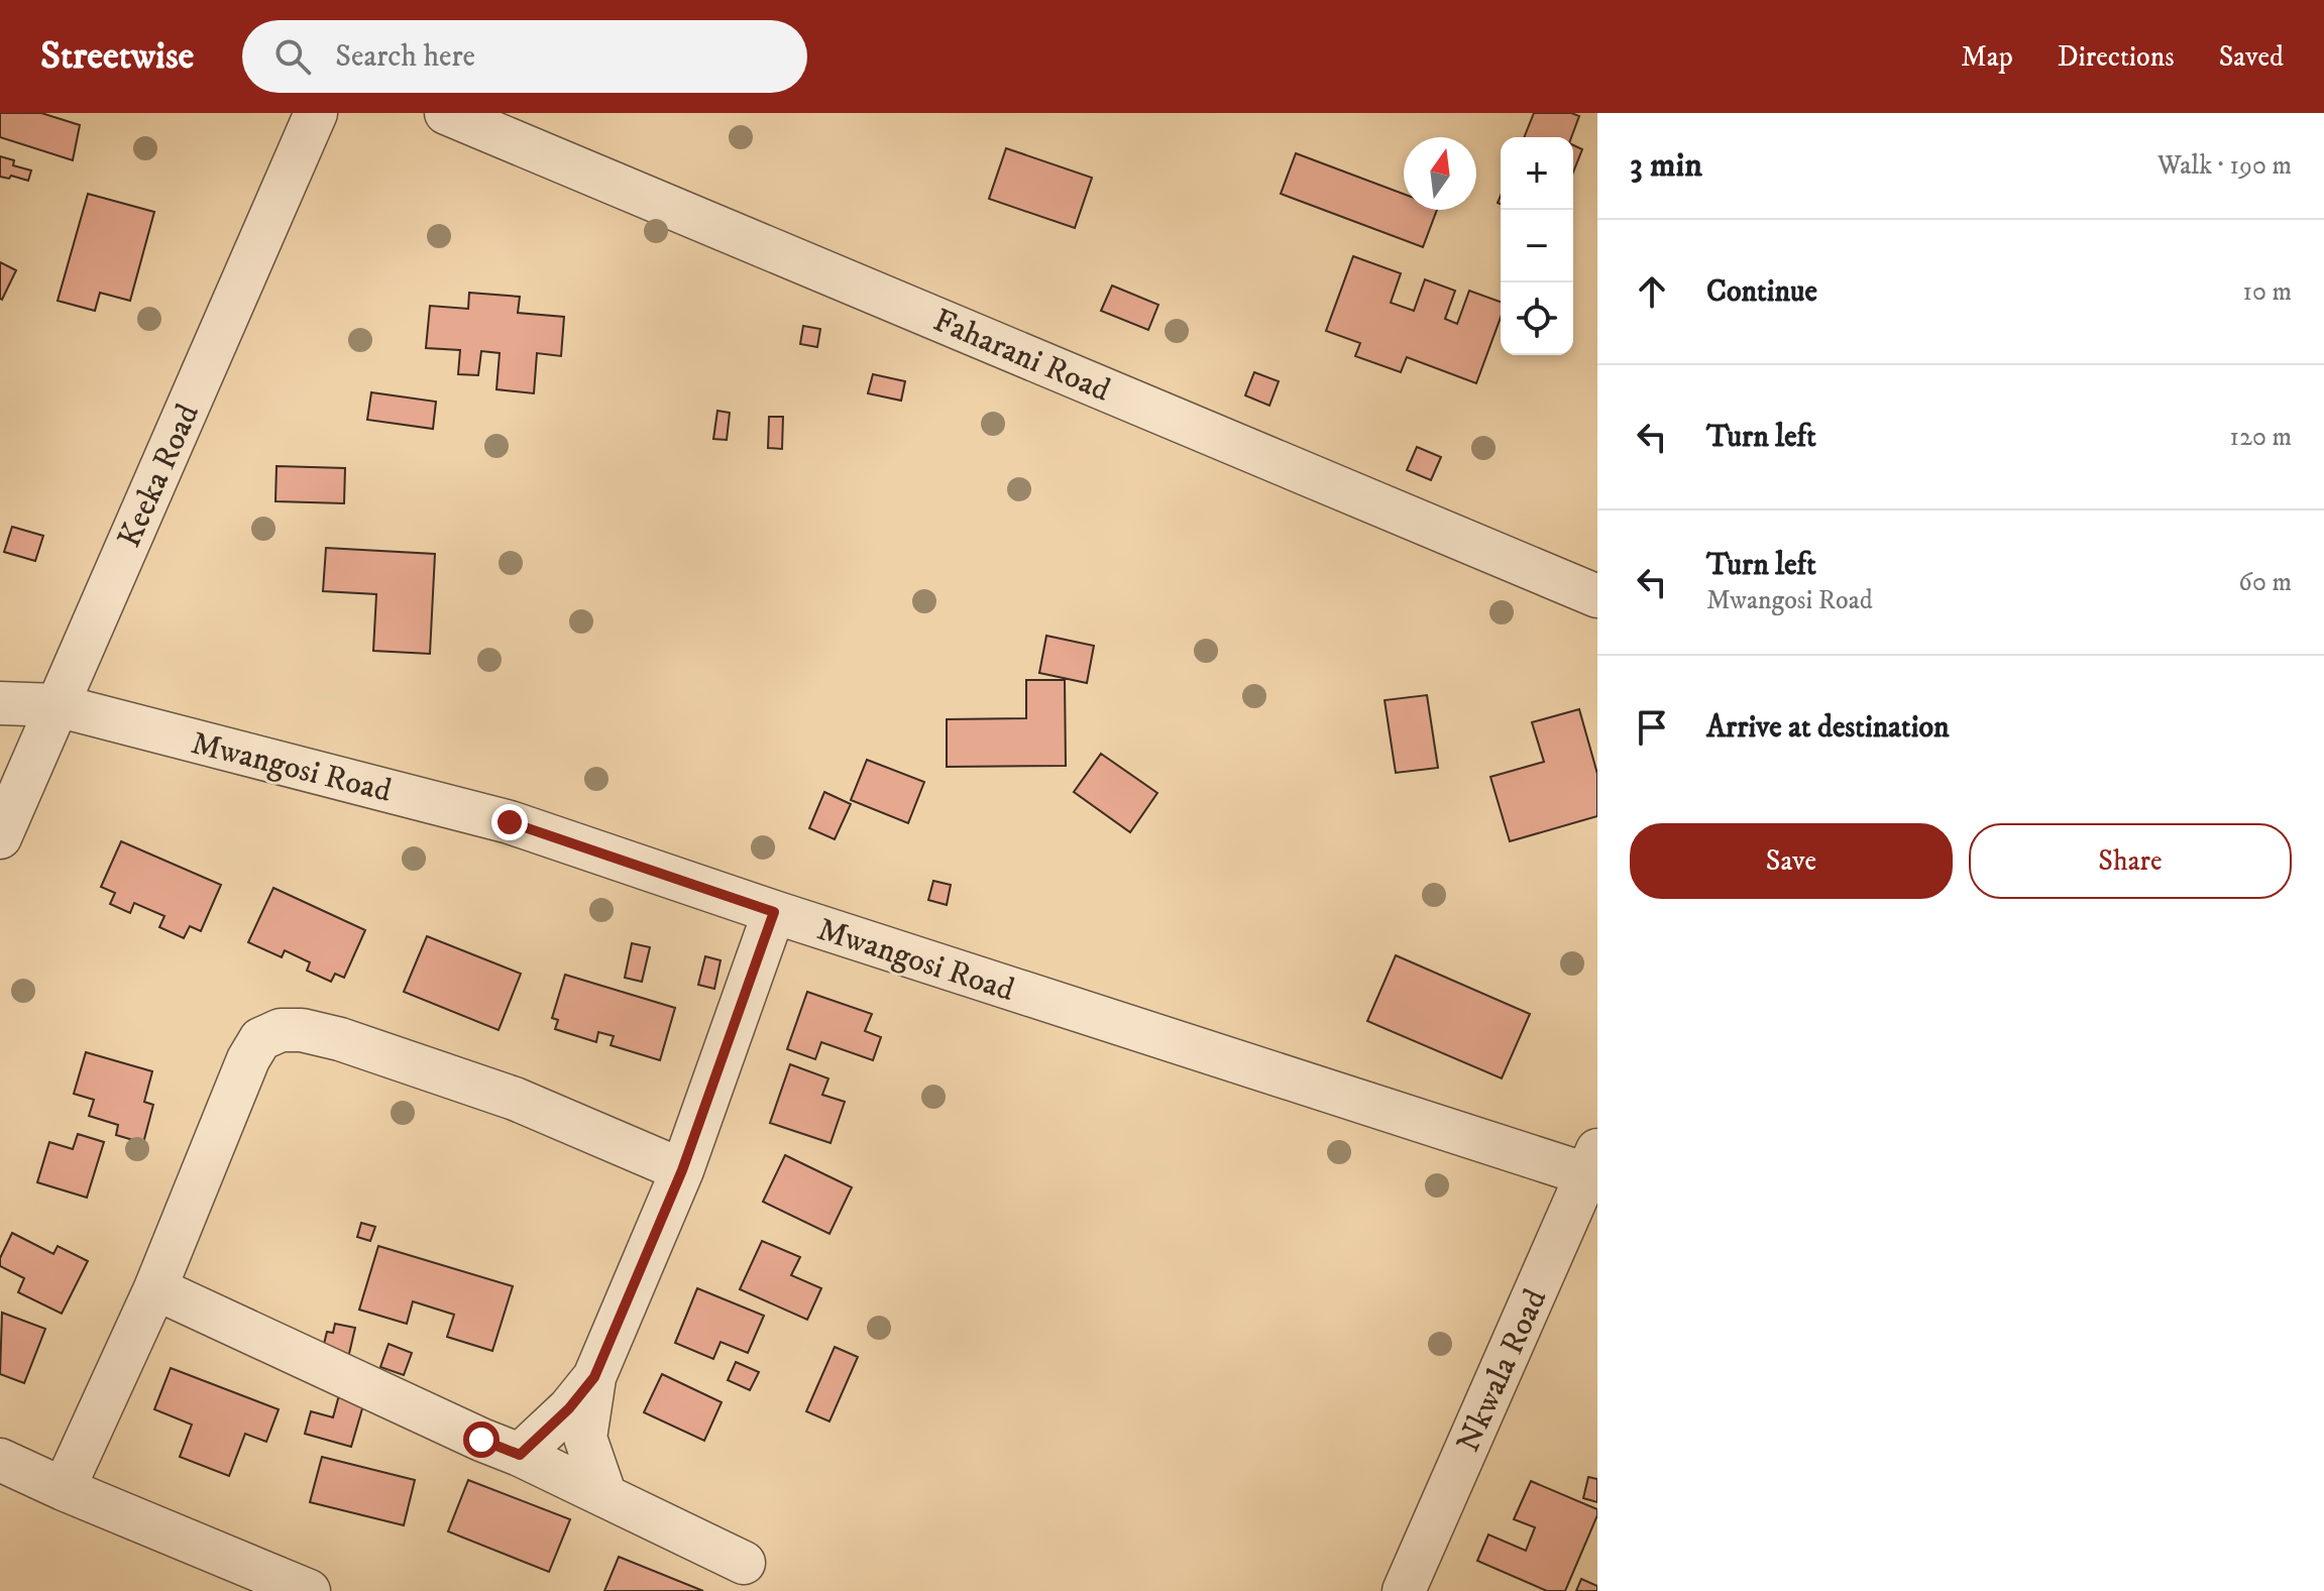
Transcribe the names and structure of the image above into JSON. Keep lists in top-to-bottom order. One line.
{"streets":{"street":["Faharani Road","Keeka Road","Mwangosi Road","Nkwala Road"]},"crossings":[["Keeka Road","Mwangosi Road"],["Mwangosi Road","Nkwala Road"]],"north":"top","page":{"header":"Streetwise","search":"Search here","nav":["Map","Directions","Saved"],"heading":["3 min","Walk · 190 m"],"map_buttons":["+","−"],"list":[["Continue","10 m"],["Turn left","120 m"],["Turn left","Mwangosi Road","60 m"],"Arrive at destination"],"buttons":["Save","Share"]}}
